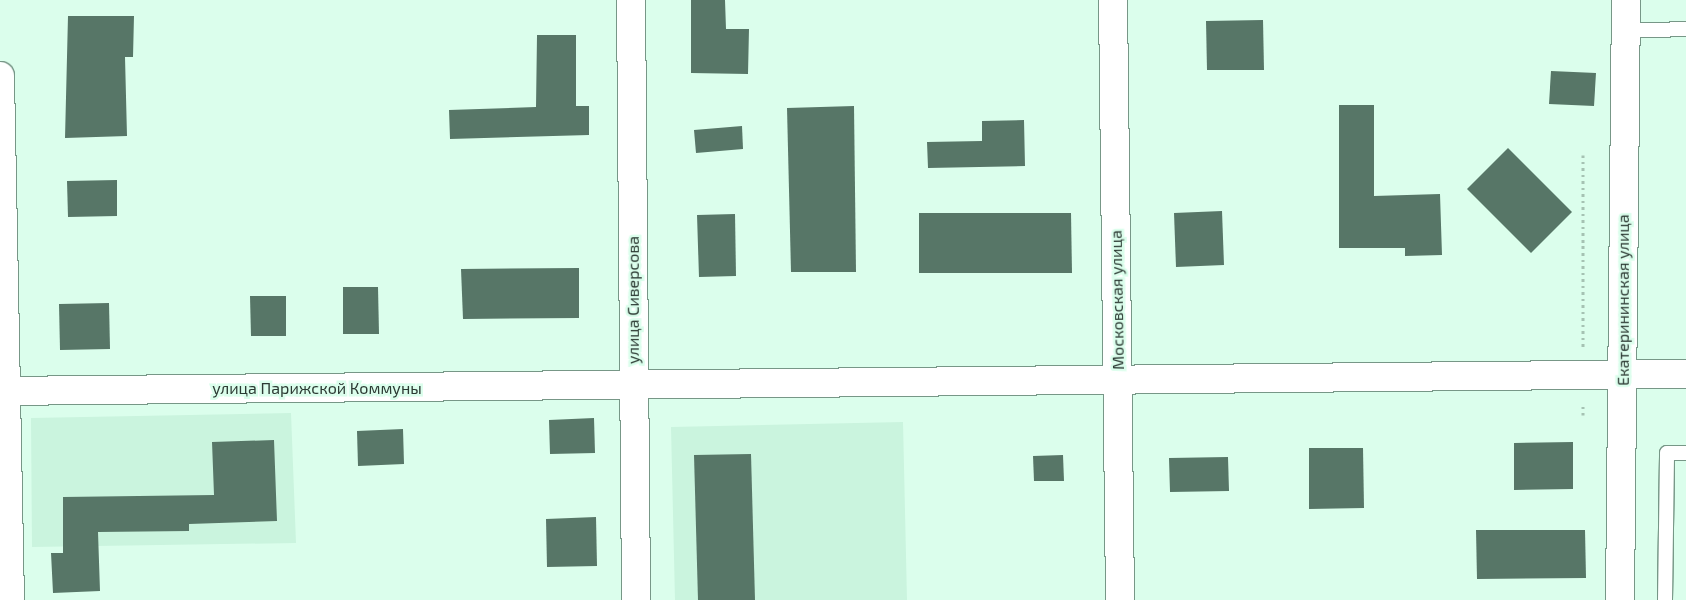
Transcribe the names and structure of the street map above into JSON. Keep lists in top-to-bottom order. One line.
{"streets":{"main road":["улица Сиверсова","Московская улица","Екатерининская улица","улица Парижской Коммуны"]},"crossings":[["улица Сиверсова","улица Парижской Коммуны"],["Московская улица","улица Парижской Коммуны"],["Екатерининская улица","улица Парижской Коммуны"]]}
